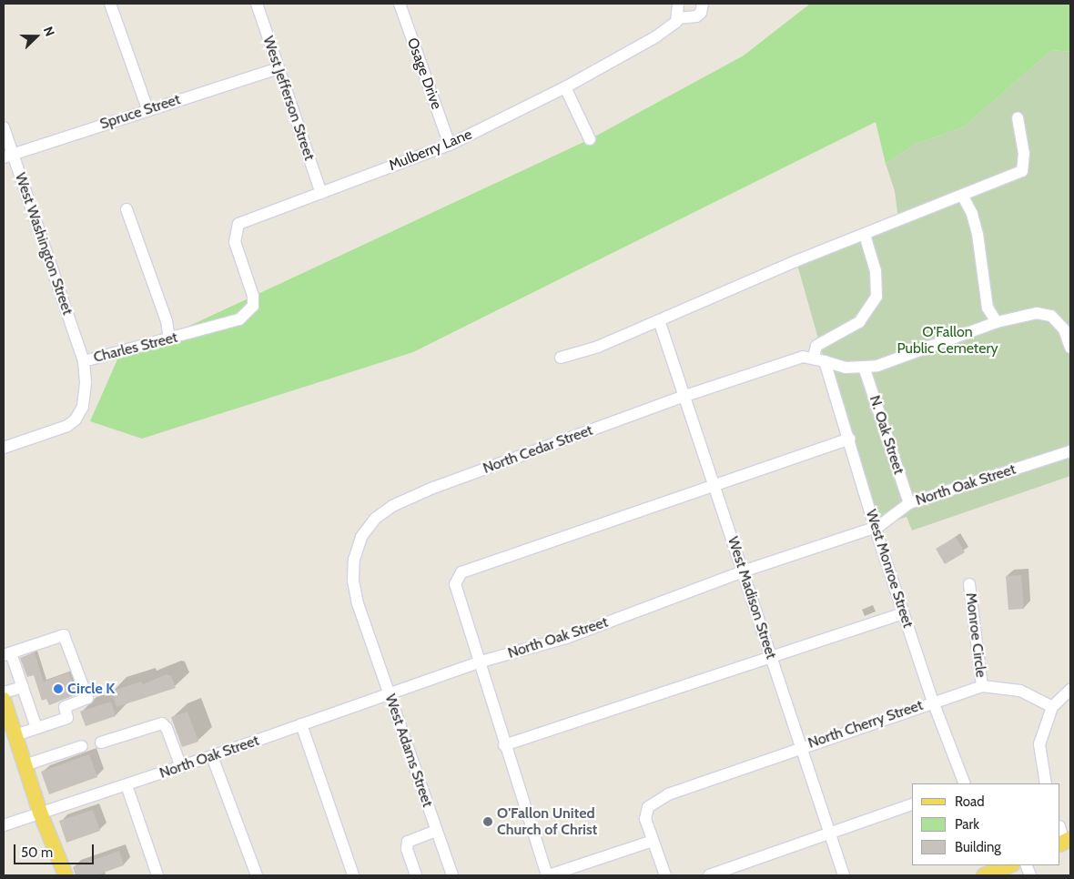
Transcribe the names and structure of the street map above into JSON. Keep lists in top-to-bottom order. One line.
{"streets":{"street":["Osage Drive","West Jefferson Street","Spruce Street","Mulberry Lane","West Washington Street","Charles Street","N. Oak Street","North Cedar Street","North Oak Street","West Monroe Street","West Madison Street","Monroe Circle","North Cherry Street","West Adams Street"]},"crossings":[["Osage Drive","Mulberry Lane"],["West Jefferson Street","Spruce Street"],["West Jefferson Street","Mulberry Lane"],["Spruce Street","West Washington Street"],["Mulberry Lane","Charles Street"],["West Washington Street","Charles Street"],["N. Oak Street","North Oak Street"],["North Cedar Street","West Monroe Street"],["North Cedar Street","West Madison Street"],["North Cedar Street","West Adams Street"],["North Oak Street","West Monroe Street"],["North Oak Street","West Madison Street"],["North Oak Street","West Adams Street"],["West Monroe Street","North Cherry Street"],["West Madison Street","North Cherry Street"],["Monroe Circle","North Cherry Street"]],"parks":["O'Fallon Public Cemetery"],"places":["Circle K","O'Fallon United Church of Christ"],"legend":["Road","Park","Building"],"scale_bar":"50 m","north":"right"}
